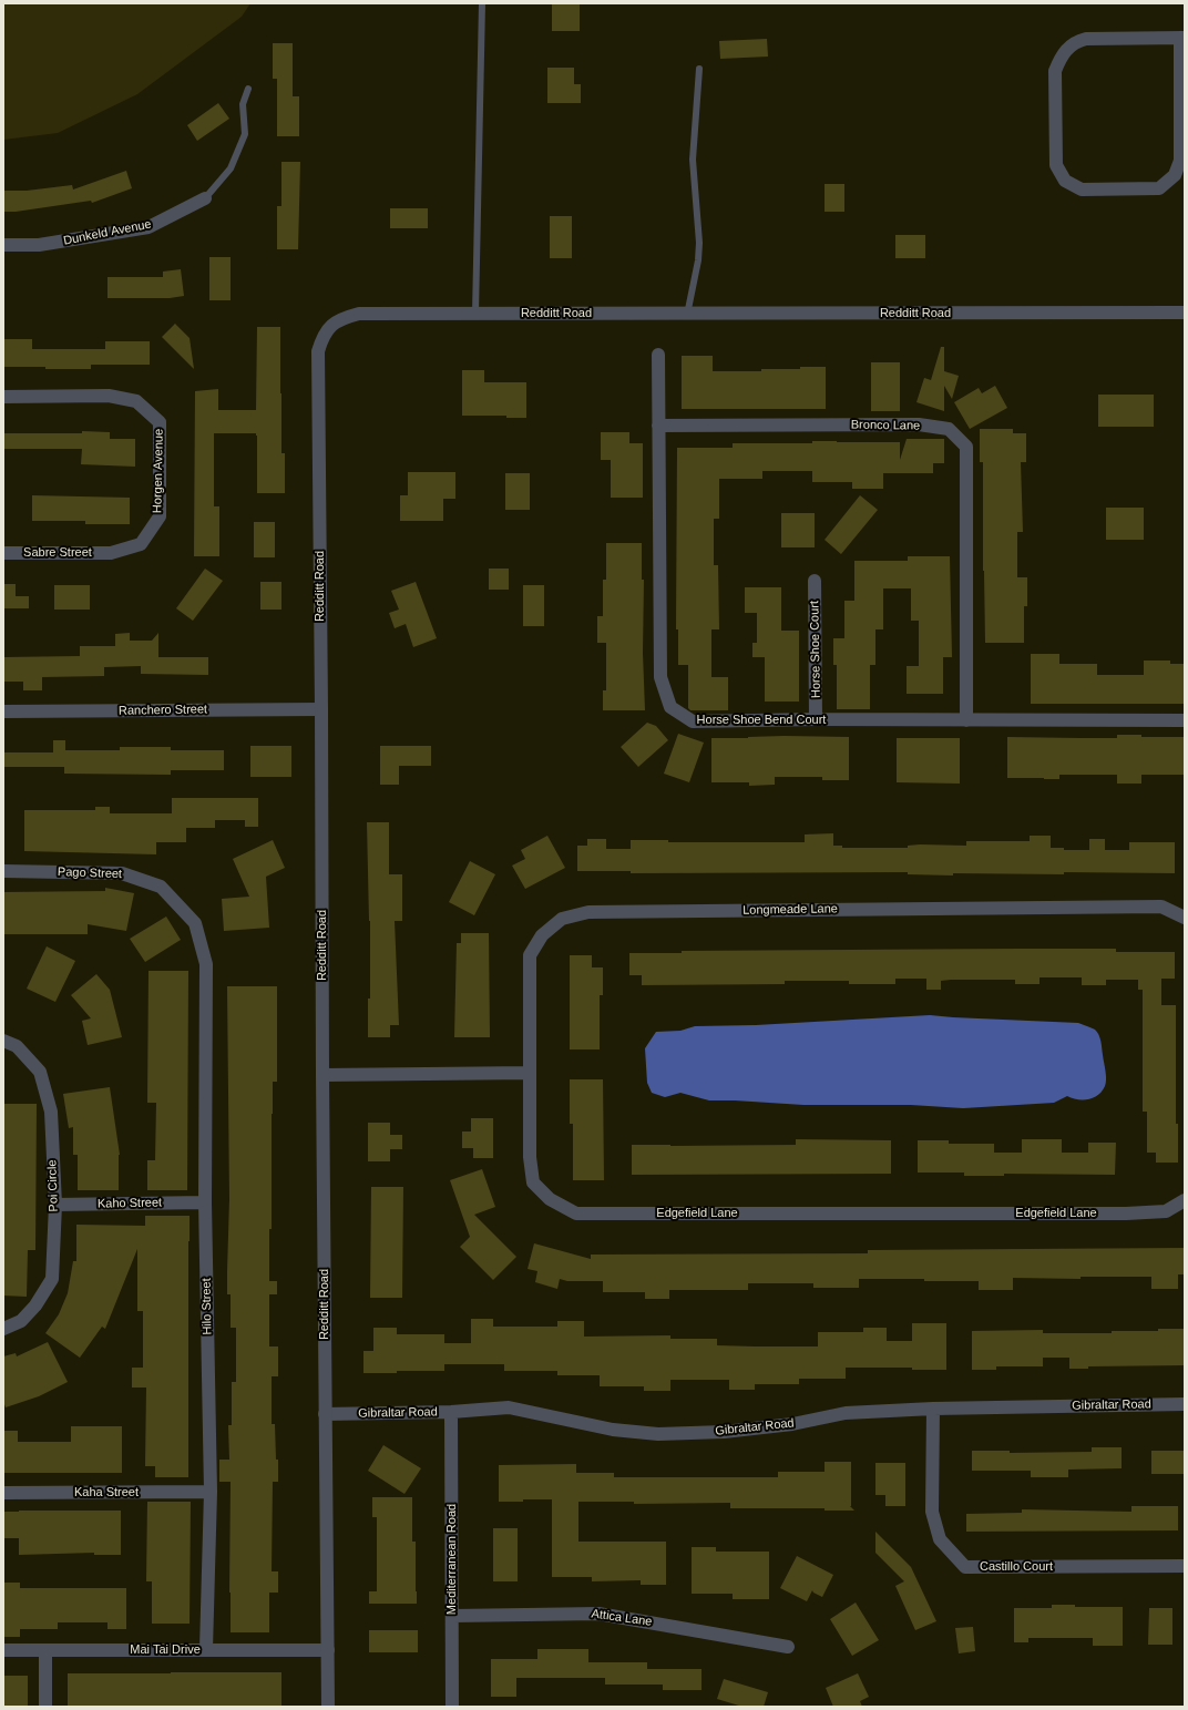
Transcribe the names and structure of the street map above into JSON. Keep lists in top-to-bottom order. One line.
{"streets":{"street":["Dunkeld Avenue","Redditt Road","Bronco Lane","Horgen Avenue","Sabre Street","Horse Shoe Court","Ranchero Street","Horse Shoe Bend Court","Pago Street","Longmeade Lane","Poi Circle","Kaho Street","Edgefield Lane","Hilo Street","Gibraltar Road","Kaha Street","Mediterranean Road","Castillo Court","Attica Lane","Mai Tai Drive"]},"crossings":[["Redditt Road","Ranchero Street"],["Redditt Road","Gibraltar Road"],["Redditt Road","Mai Tai Drive"],["Bronco Lane","Horse Shoe Bend Court"],["Horgen Avenue","Sabre Street"],["Horse Shoe Court","Horse Shoe Bend Court"],["Pago Street","Hilo Street"],["Longmeade Lane","Edgefield Lane"],["Poi Circle","Kaho Street"],["Kaho Street","Hilo Street"],["Hilo Street","Kaha Street"],["Hilo Street","Mai Tai Drive"],["Gibraltar Road","Mediterranean Road"],["Gibraltar Road","Castillo Court"],["Mediterranean Road","Attica Lane"]]}
